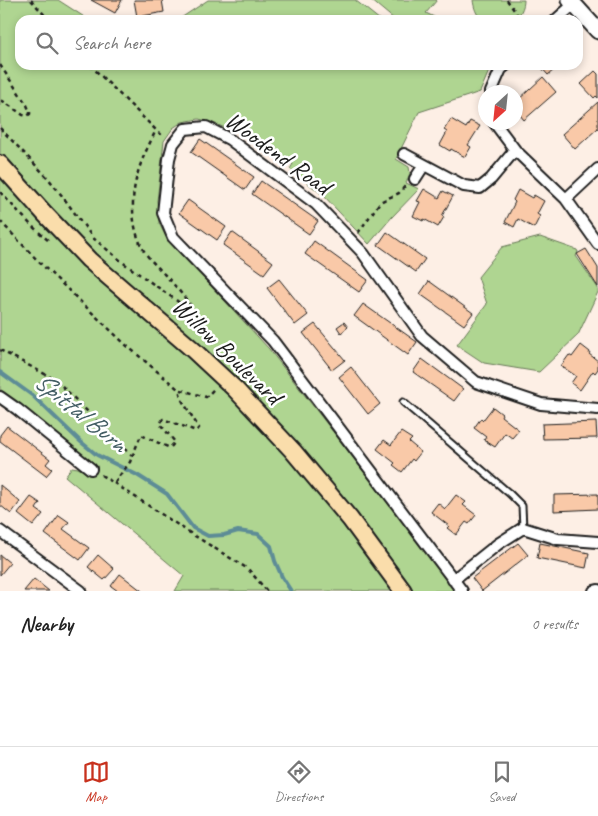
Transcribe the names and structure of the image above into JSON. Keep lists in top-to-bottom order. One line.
{"streets":{"main road":["Willow Boulevard"],"street":["Woodend Road"]},"water":["Spittal Burn"],"north":"bottom left","page":{"search":"Search here","heading":["Nearby","0 results"],"nav":["Map","Directions","Saved"]}}
